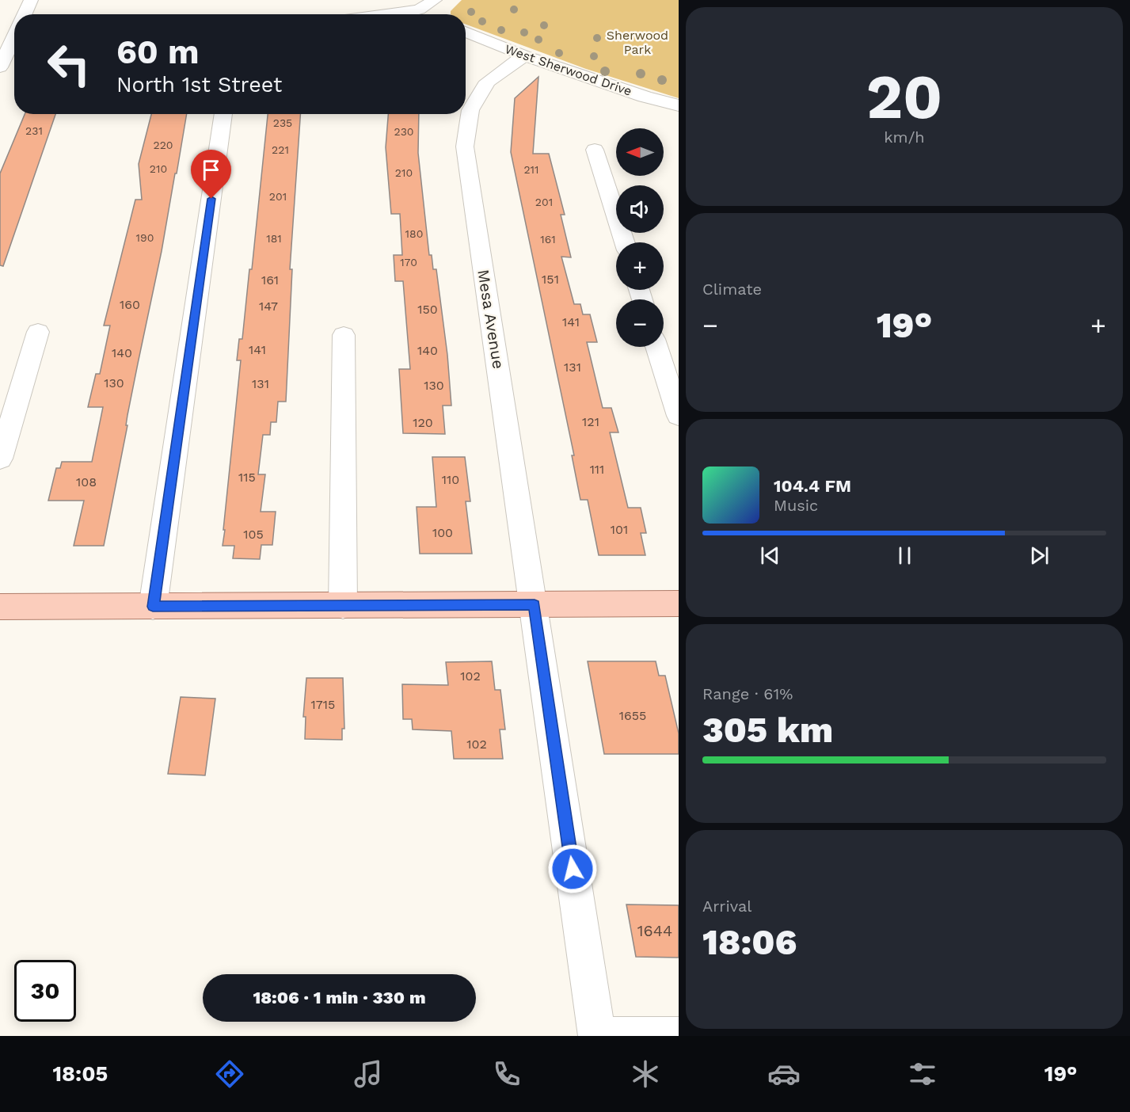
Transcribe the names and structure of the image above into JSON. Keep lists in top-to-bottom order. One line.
{"streets":{"street":["West Sherwood Drive","Mesa Avenue"]},"crossings":[["West Sherwood Drive","Mesa Avenue"]],"parks":["Sherwood Park"],"house_numbers":["235","231","230","220","221","210","211","210","201","201","180","190","181","161","170","151","161","160","147","150","141","141","140","140","131","130","131","130","121","120","111","115","110","108","101","100","105","102","1715","1655","102","1644"],"north":"left","page":{"tile":[["20","km/h"],"Climate",["Range · 61%","305 km"],["Arrival","18:06"]],"turn":["60 m","North 1st Street"],"map_buttons":["+","−"],"heat":["−","19°","+"],"song":["104.4 FM","Music"],"limit":"30","trip":"18:06 · 1 min · 330 m","tabs":["18:05","19°"]}}
